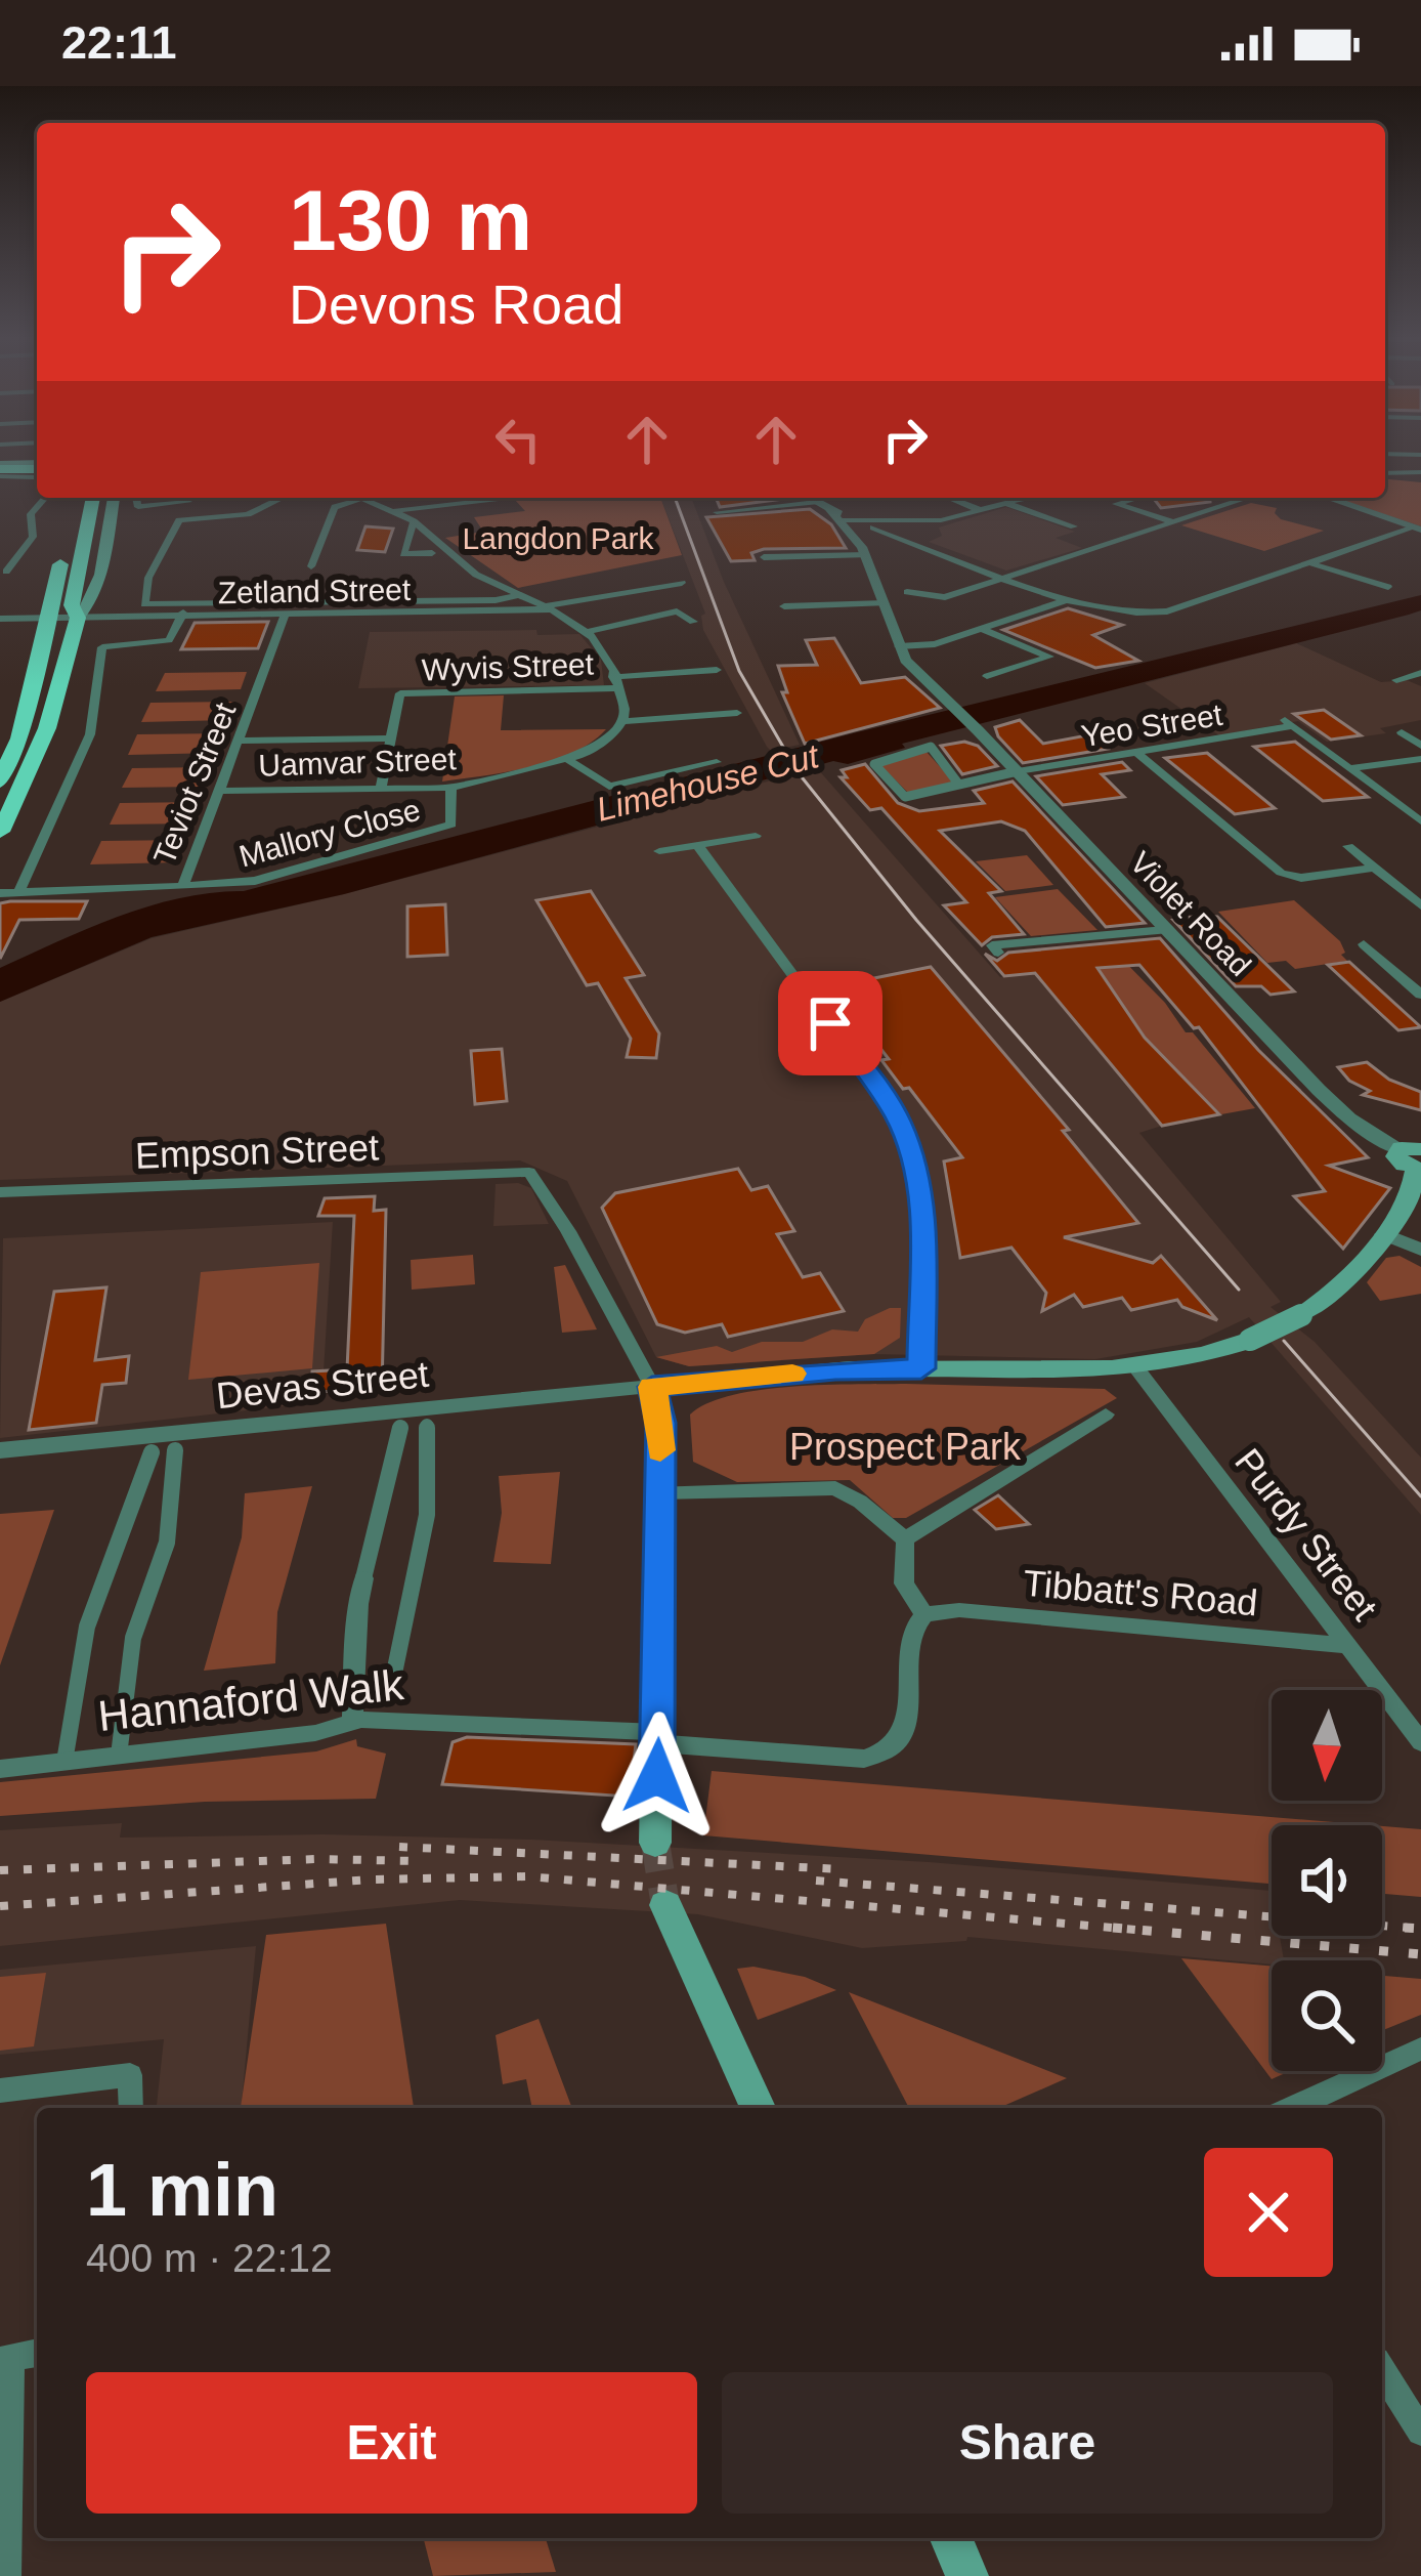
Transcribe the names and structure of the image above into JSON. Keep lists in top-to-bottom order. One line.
{"streets":{"street":["Zetland Street","Wyvis Street","Yeo Street","Uamvar Street","Teviot Street","Mallory Close","Violet Road","Empson Street","Devas Street","Purdy Street","Tibbatt's Road","Hannaford Walk"]},"crossings":[["Zetland Street","Teviot Street"],["Yeo Street","Violet Road"],["Uamvar Street","Teviot Street"],["Uamvar Street","Mallory Close"],["Teviot Street","Mallory Close"],["Empson Street","Devas Street"],["Purdy Street","Tibbatt's Road"],["Tibbatt's Road","Hannaford Walk"]],"water":["Limehouse Cut"],"parks":["Langdon Park","Prospect Park"],"north":"bottom","page":{"status":"22:11","turn":["130 m","Devons Road"],"heading":["1 min","400 m · 22:12"],"buttons":["Exit","Share"]}}
